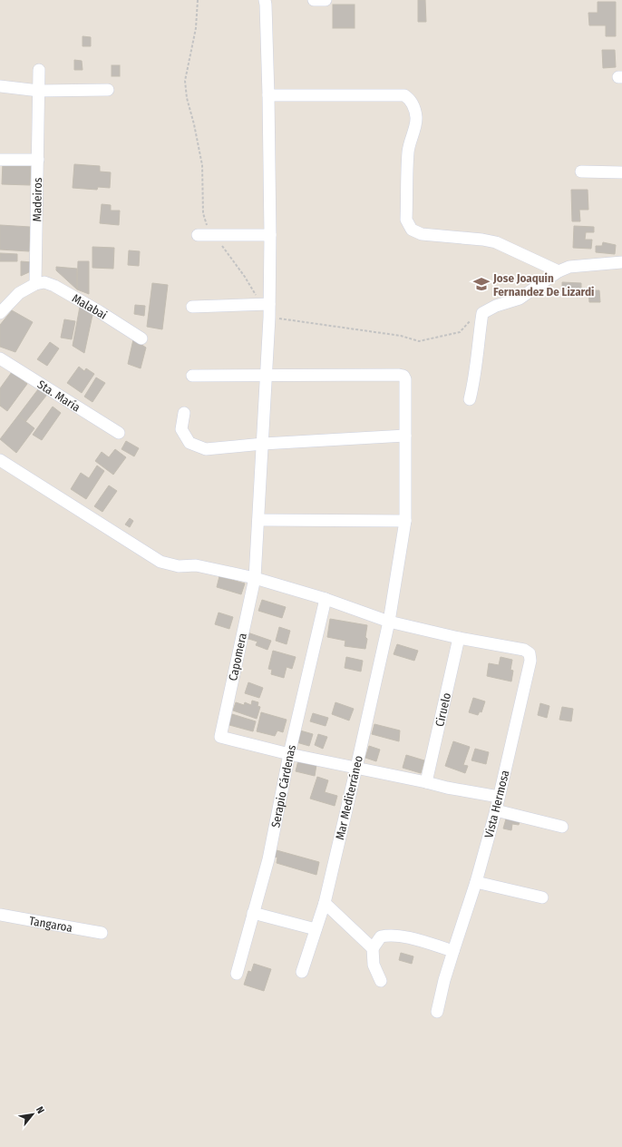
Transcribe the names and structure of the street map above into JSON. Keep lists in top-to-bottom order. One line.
{"streets":{"street":["Madeiros","Malabai","Sta. María","Capomera","Ciruelo","Serapio Cárdenas","Mar Mediterráneo","Vista Hermosa","Tangaroa"]},"crossings":[["Madeiros","Malabai"],["Capomera","Serapio Cárdenas"],["Capomera","Mar Mediterráneo"],["Ciruelo","Vista Hermosa"]],"places":{"school or university":["Jose Joaquin Fernandez De Lizardi"]},"north":"top right"}
